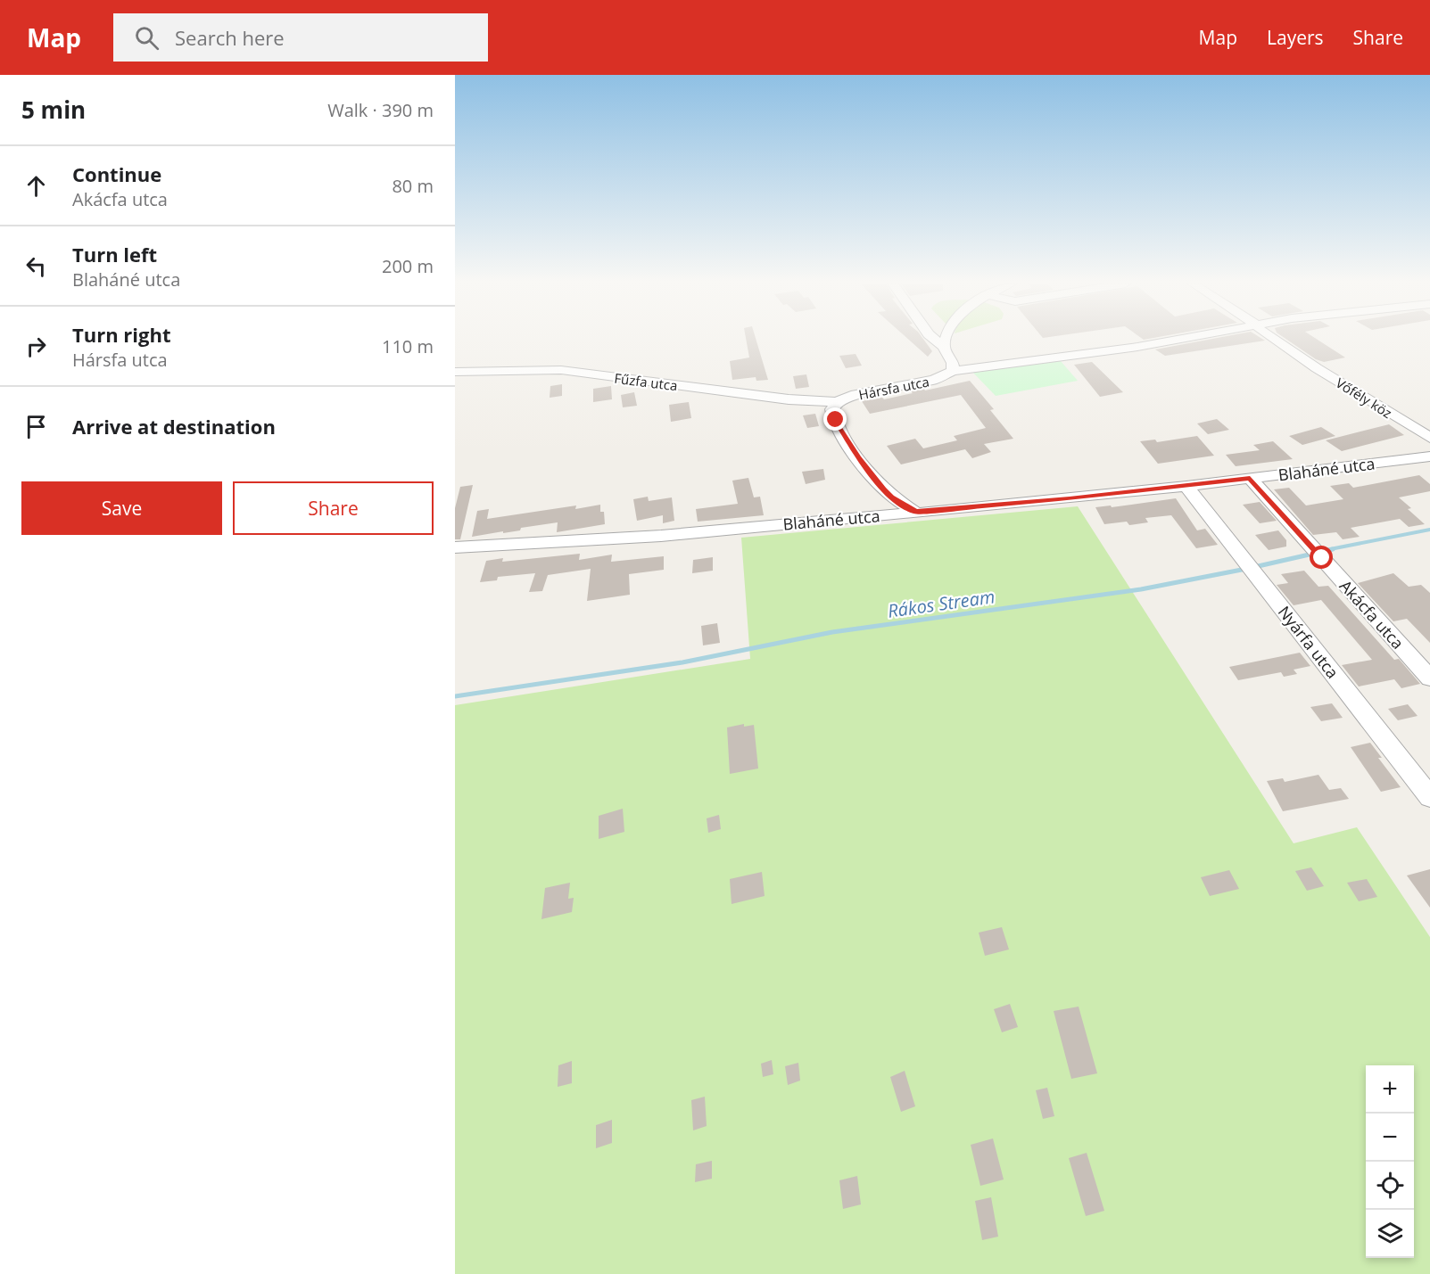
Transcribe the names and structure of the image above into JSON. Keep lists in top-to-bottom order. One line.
{"streets":{"street":["Fűzfa utca","Hársfa utca","Vőfély köz","Blaháné utca","Akácfa utca","Nyárfa utca"]},"crossings":[["Fűzfa utca","Hársfa utca"],["Hársfa utca","Blaháné utca"],["Blaháné utca","Akácfa utca"],["Blaháné utca","Nyárfa utca"]],"water":["Rákos Stream"],"page":{"header":"Map","search":"Search here","nav":["Map","Layers","Share"],"heading":["5 min","Walk · 390 m"],"list":[["Continue","Akácfa utca","80 m"],["Turn left","Blaháné utca","200 m"],["Turn right","Hársfa utca","110 m"],"Arrive at destination"],"buttons":["Save","Share"],"map_buttons":["+","−"]}}
